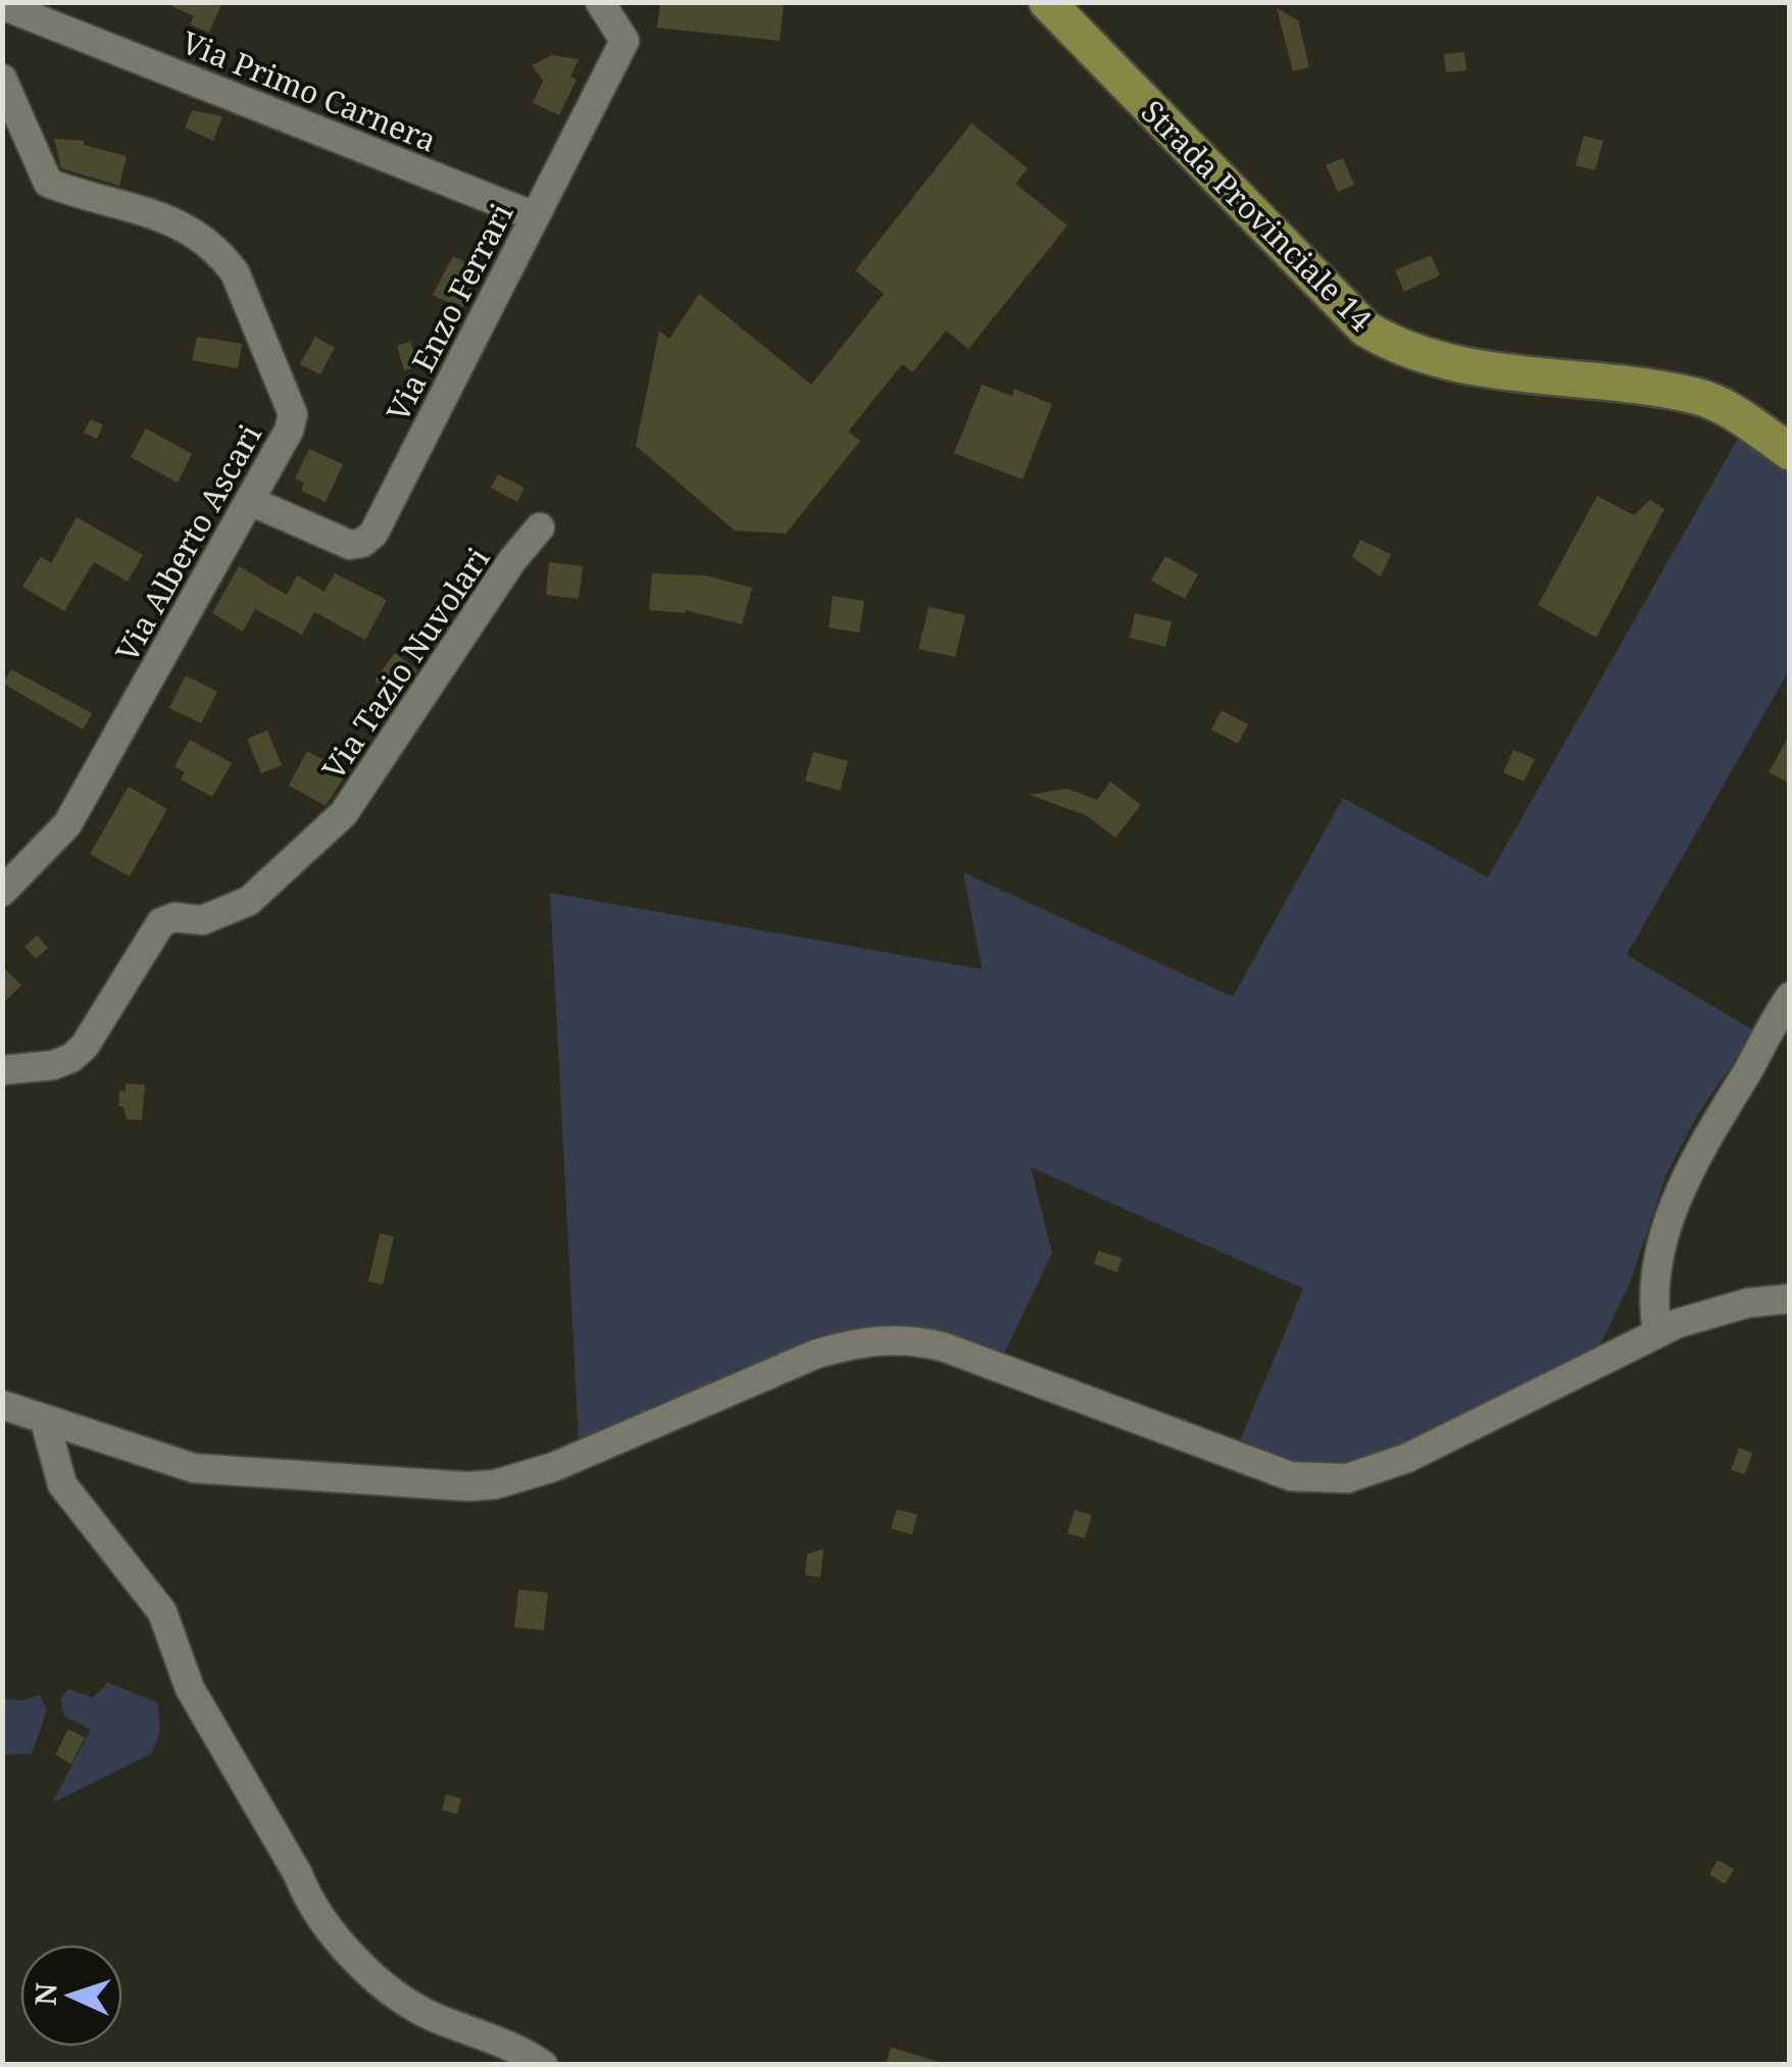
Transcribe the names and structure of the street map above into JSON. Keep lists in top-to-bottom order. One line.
{"streets":{"main road":["Strada Provinciale 14"],"street":["Via Primo Carnera","Via Enzo Ferrari","Via Alberto Ascari","Via Tazio Nuvolari"]},"crossings":[["Via Primo Carnera","Via Enzo Ferrari"],["Via Enzo Ferrari","Via Alberto Ascari"]],"north":"left"}
